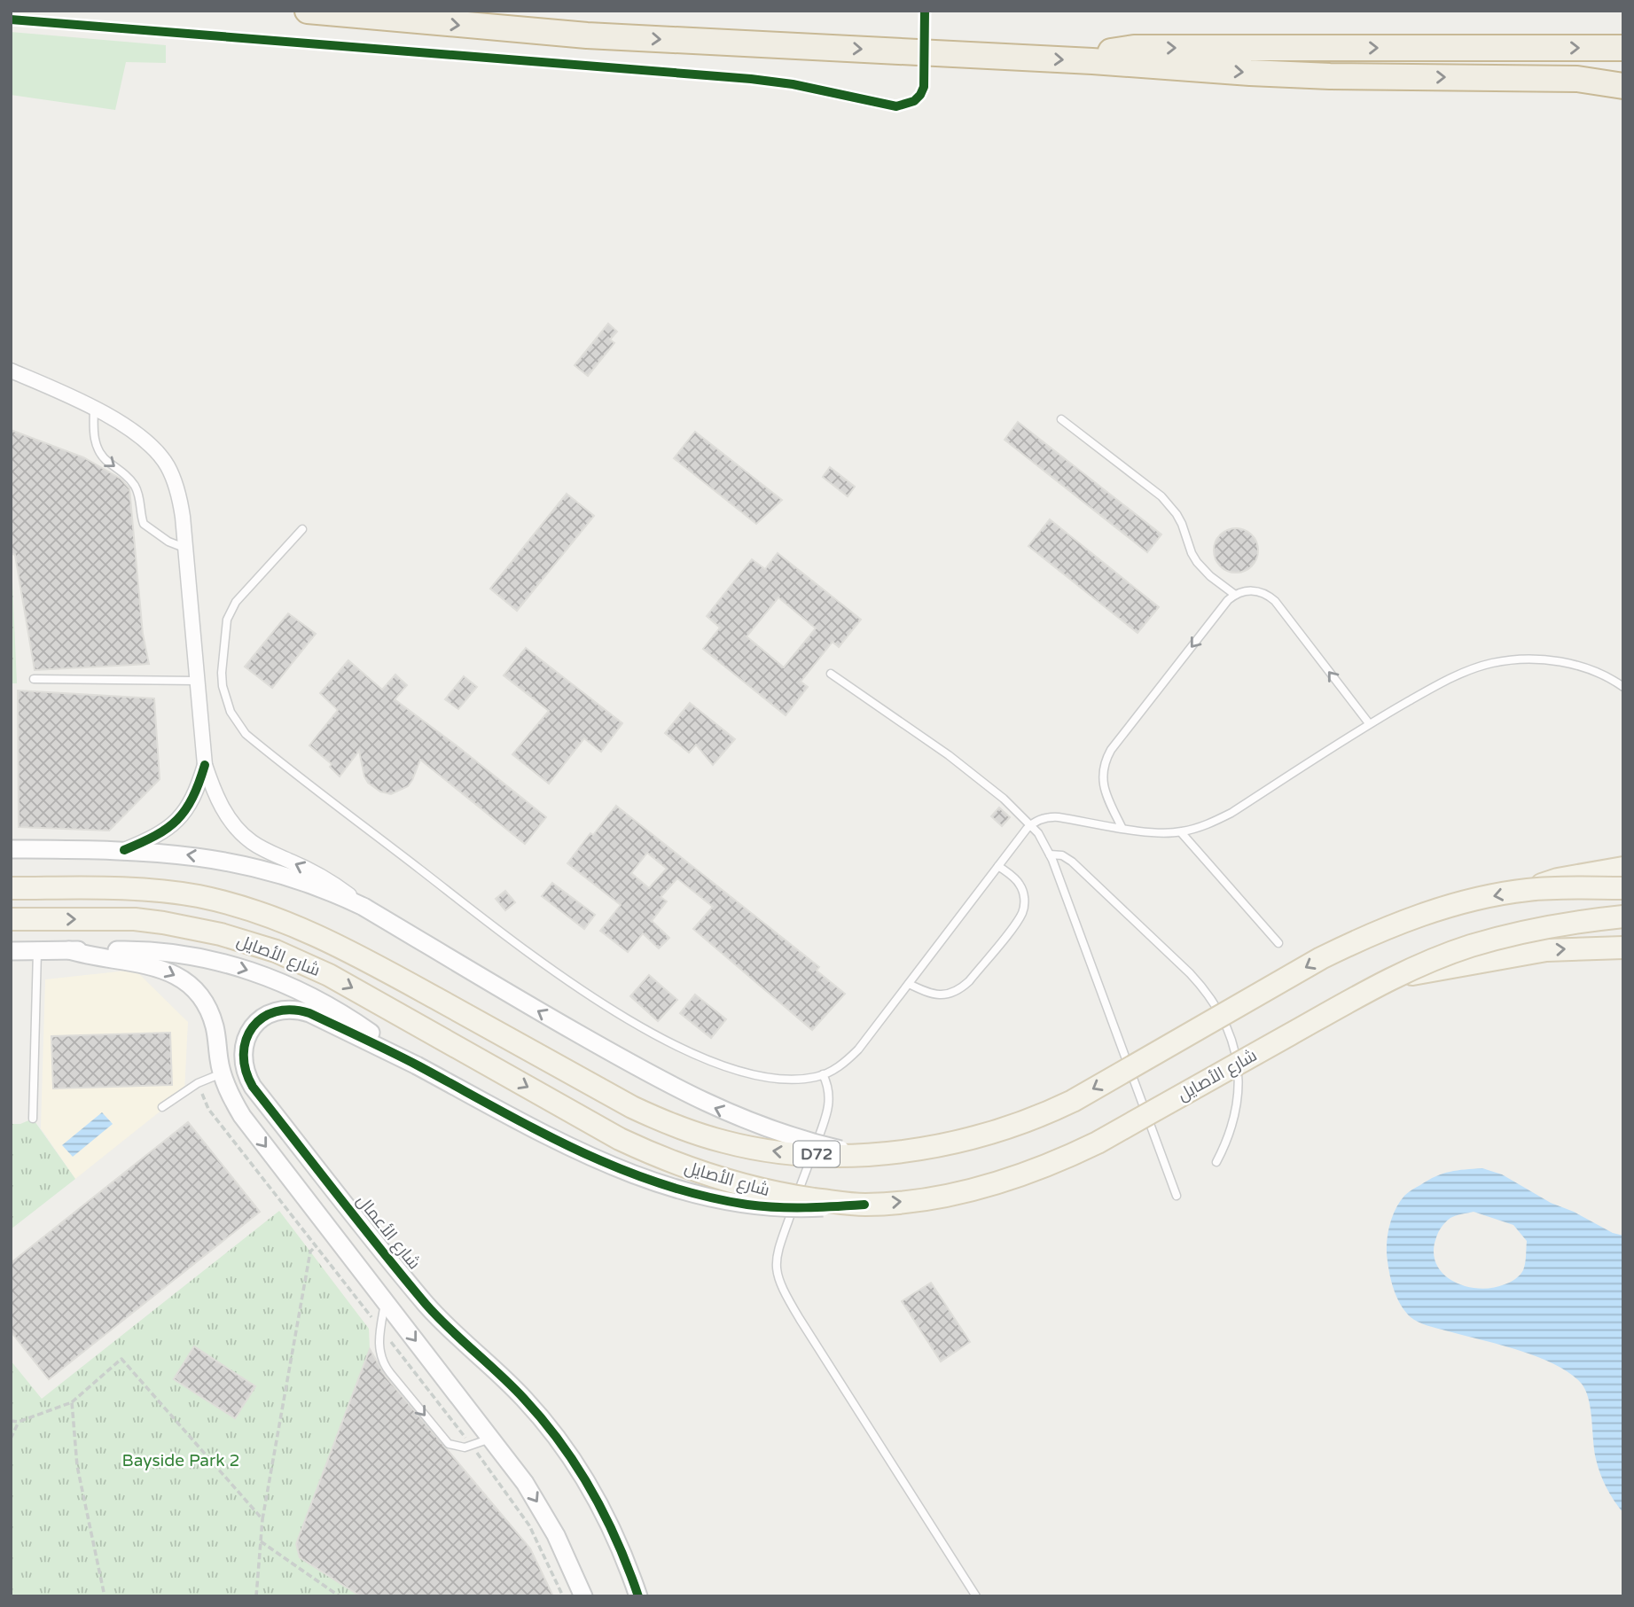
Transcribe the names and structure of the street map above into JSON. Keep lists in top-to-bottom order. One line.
{"streets":{"main road":["شارع الأصايل","D72"],"street":["شارع الأعمال"]},"parks":["Bayside Park 2"]}
